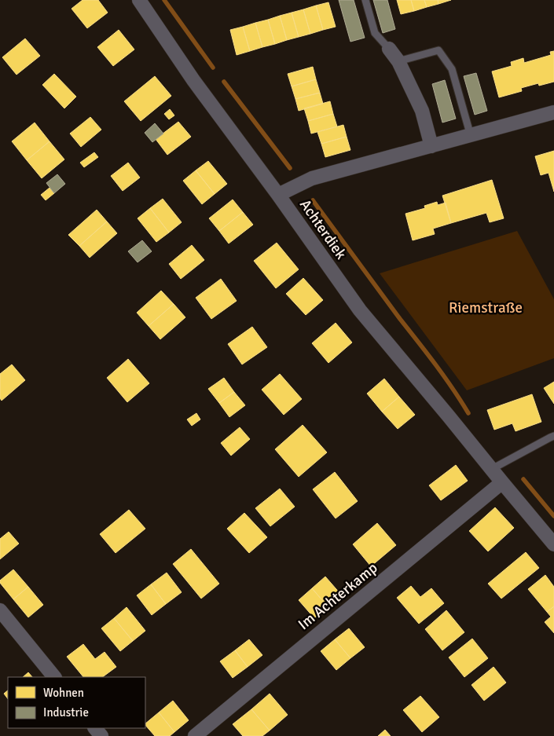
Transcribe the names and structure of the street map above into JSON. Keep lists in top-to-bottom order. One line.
{"streets":{"street":["Achterdiek","Im Achterkamp"]},"crossings":[["Achterdiek","Im Achterkamp"]],"parks":["Riemstraße"],"legend":["Wohnen","Industrie"]}
